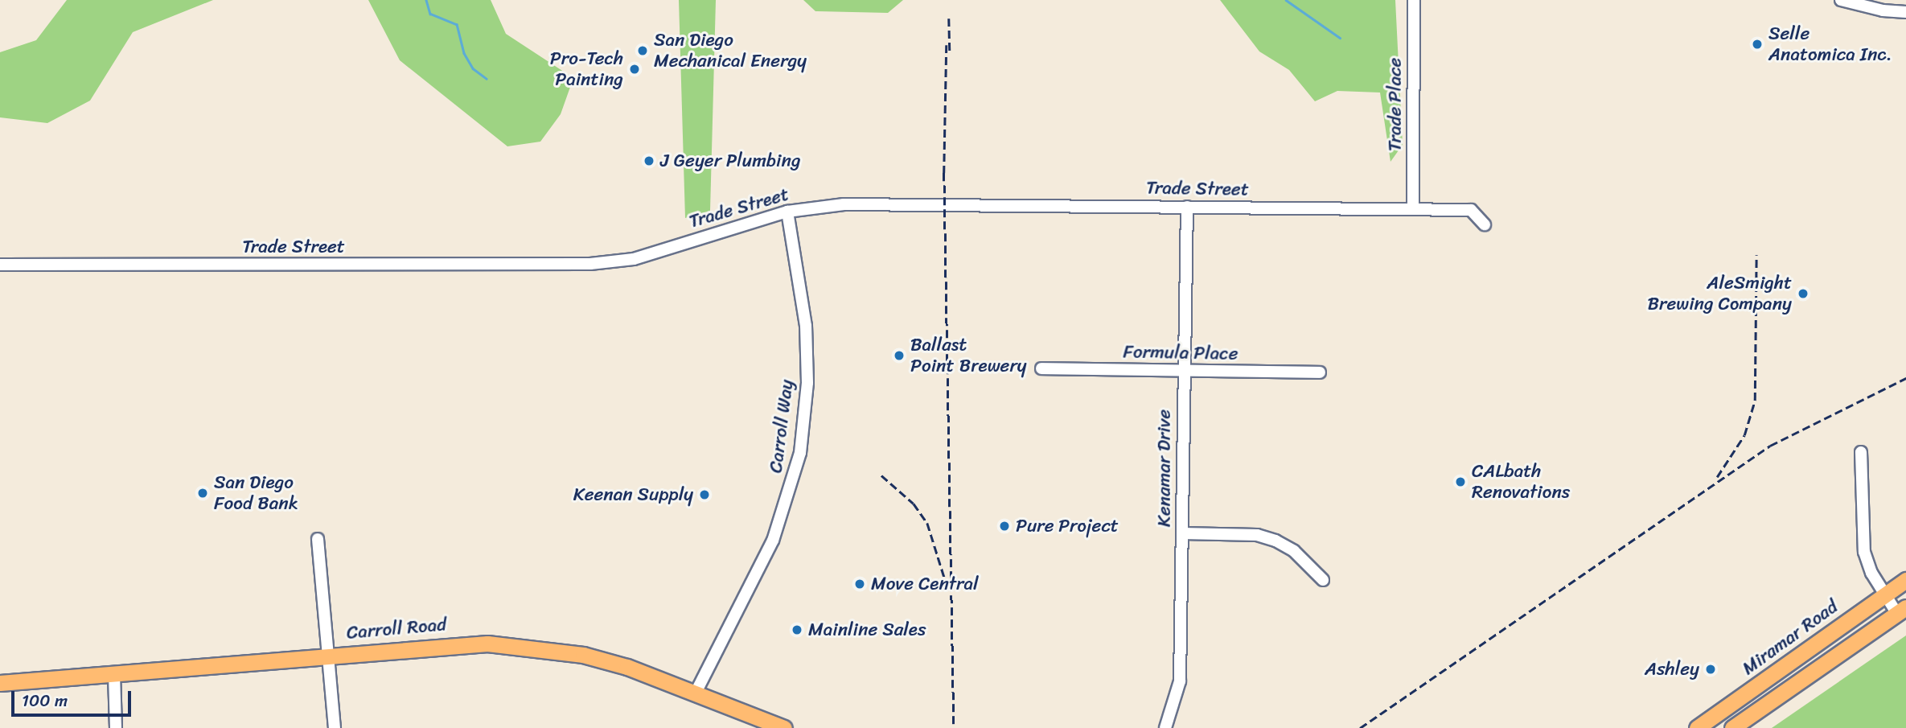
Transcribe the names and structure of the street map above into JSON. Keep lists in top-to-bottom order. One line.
{"streets":{"main road":["Carroll Road","Miramar Road"],"street":["Trade Place","Trade Street","Formula Place","Carroll Way","Kenamar Drive"]},"crossings":[["Trade Place","Trade Street"],["Trade Street","Carroll Way"],["Trade Street","Kenamar Drive"],["Formula Place","Kenamar Drive"],["Carroll Way","Carroll Road"]],"places":["Selle Anatomica Inc.","San Diego Mechanical Energy","Pro-Tech Painting","J Geyer Plumbing","AleSmight Brewing Company","Ballast Point Brewery","CALbath Renovations","San Diego Food Bank","Keenan Supply","Pure Project","Move Central","Mainline Sales","Ashley"],"scale_bar":"100 m"}
